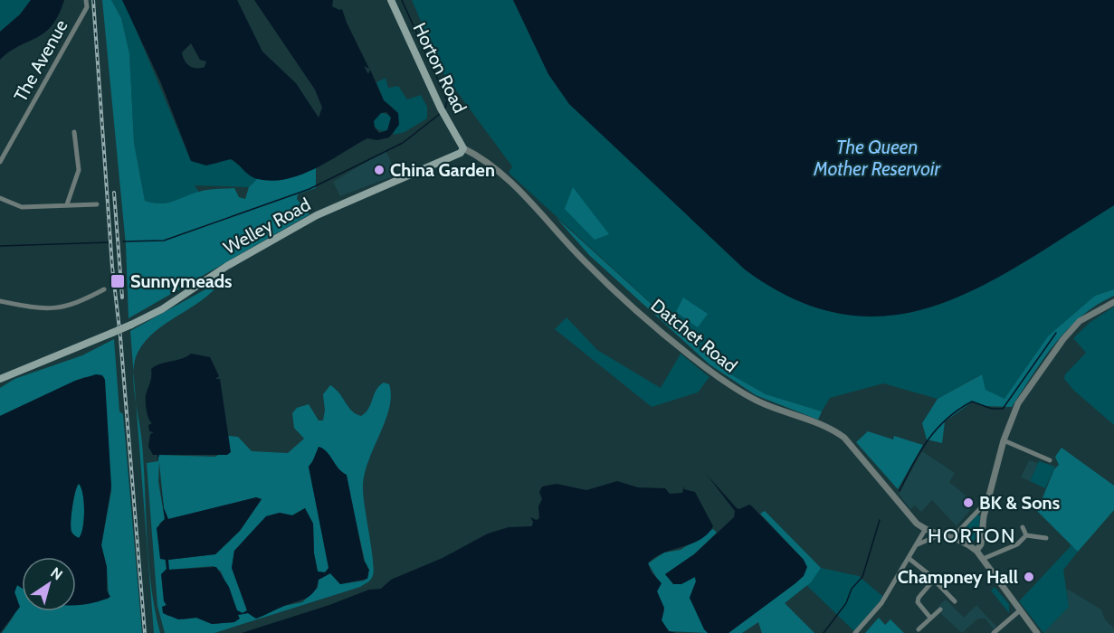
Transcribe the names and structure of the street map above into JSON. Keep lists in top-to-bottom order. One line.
{"streets":{"main road":["Horton Road","Welley Road"],"street":["The Avenue","Datchet Road"]},"crossings":[["Horton Road","Welley Road"],["Horton Road","Datchet Road"],["Welley Road","Datchet Road"]],"districts":["HORTON"],"water":["The Queen Mother Reservoir"],"places":{"other":["China Garden","BK & Sons","Champney Hall"],"transit":["Sunnymeads"]},"north":"top right"}
